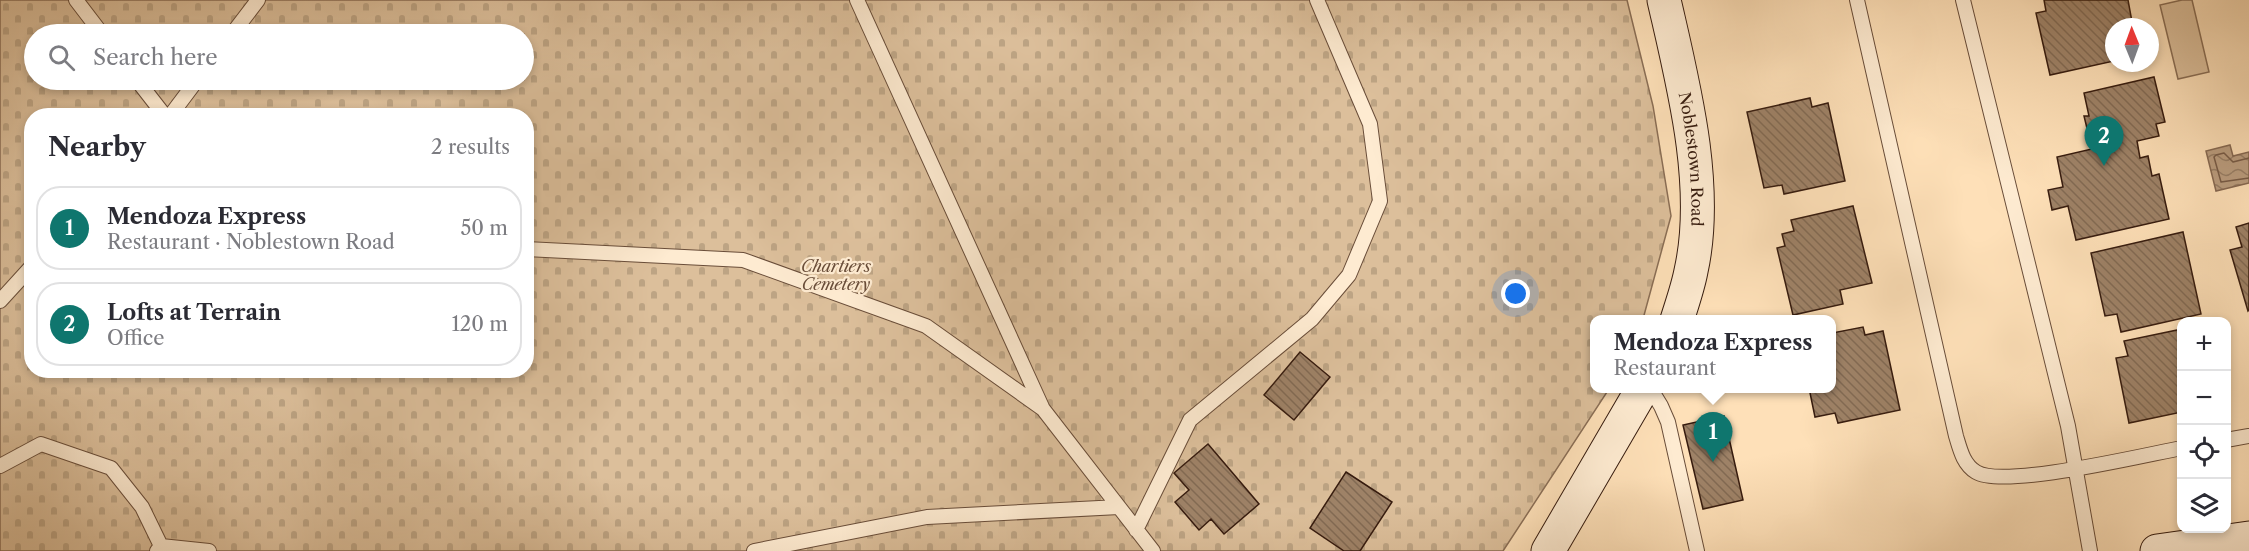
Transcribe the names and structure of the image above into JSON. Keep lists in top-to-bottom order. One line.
{"streets":{"main road":["Noblestown Road"]},"parks":["Chartiers Cemetery"],"north":"top","page":{"search":"Search here","heading":["Nearby","2 results"],"pins":["2","1"],"list":[{"mark":"1","name":"Mendoza Express","note":"Restaurant · Noblestown Road","value":"50 m"},{"mark":"2","name":"Lofts at Terrain","note":"Office","value":"120 m"}],"popup":["Mendoza Express","Restaurant"],"map_buttons":["+","−"]}}
